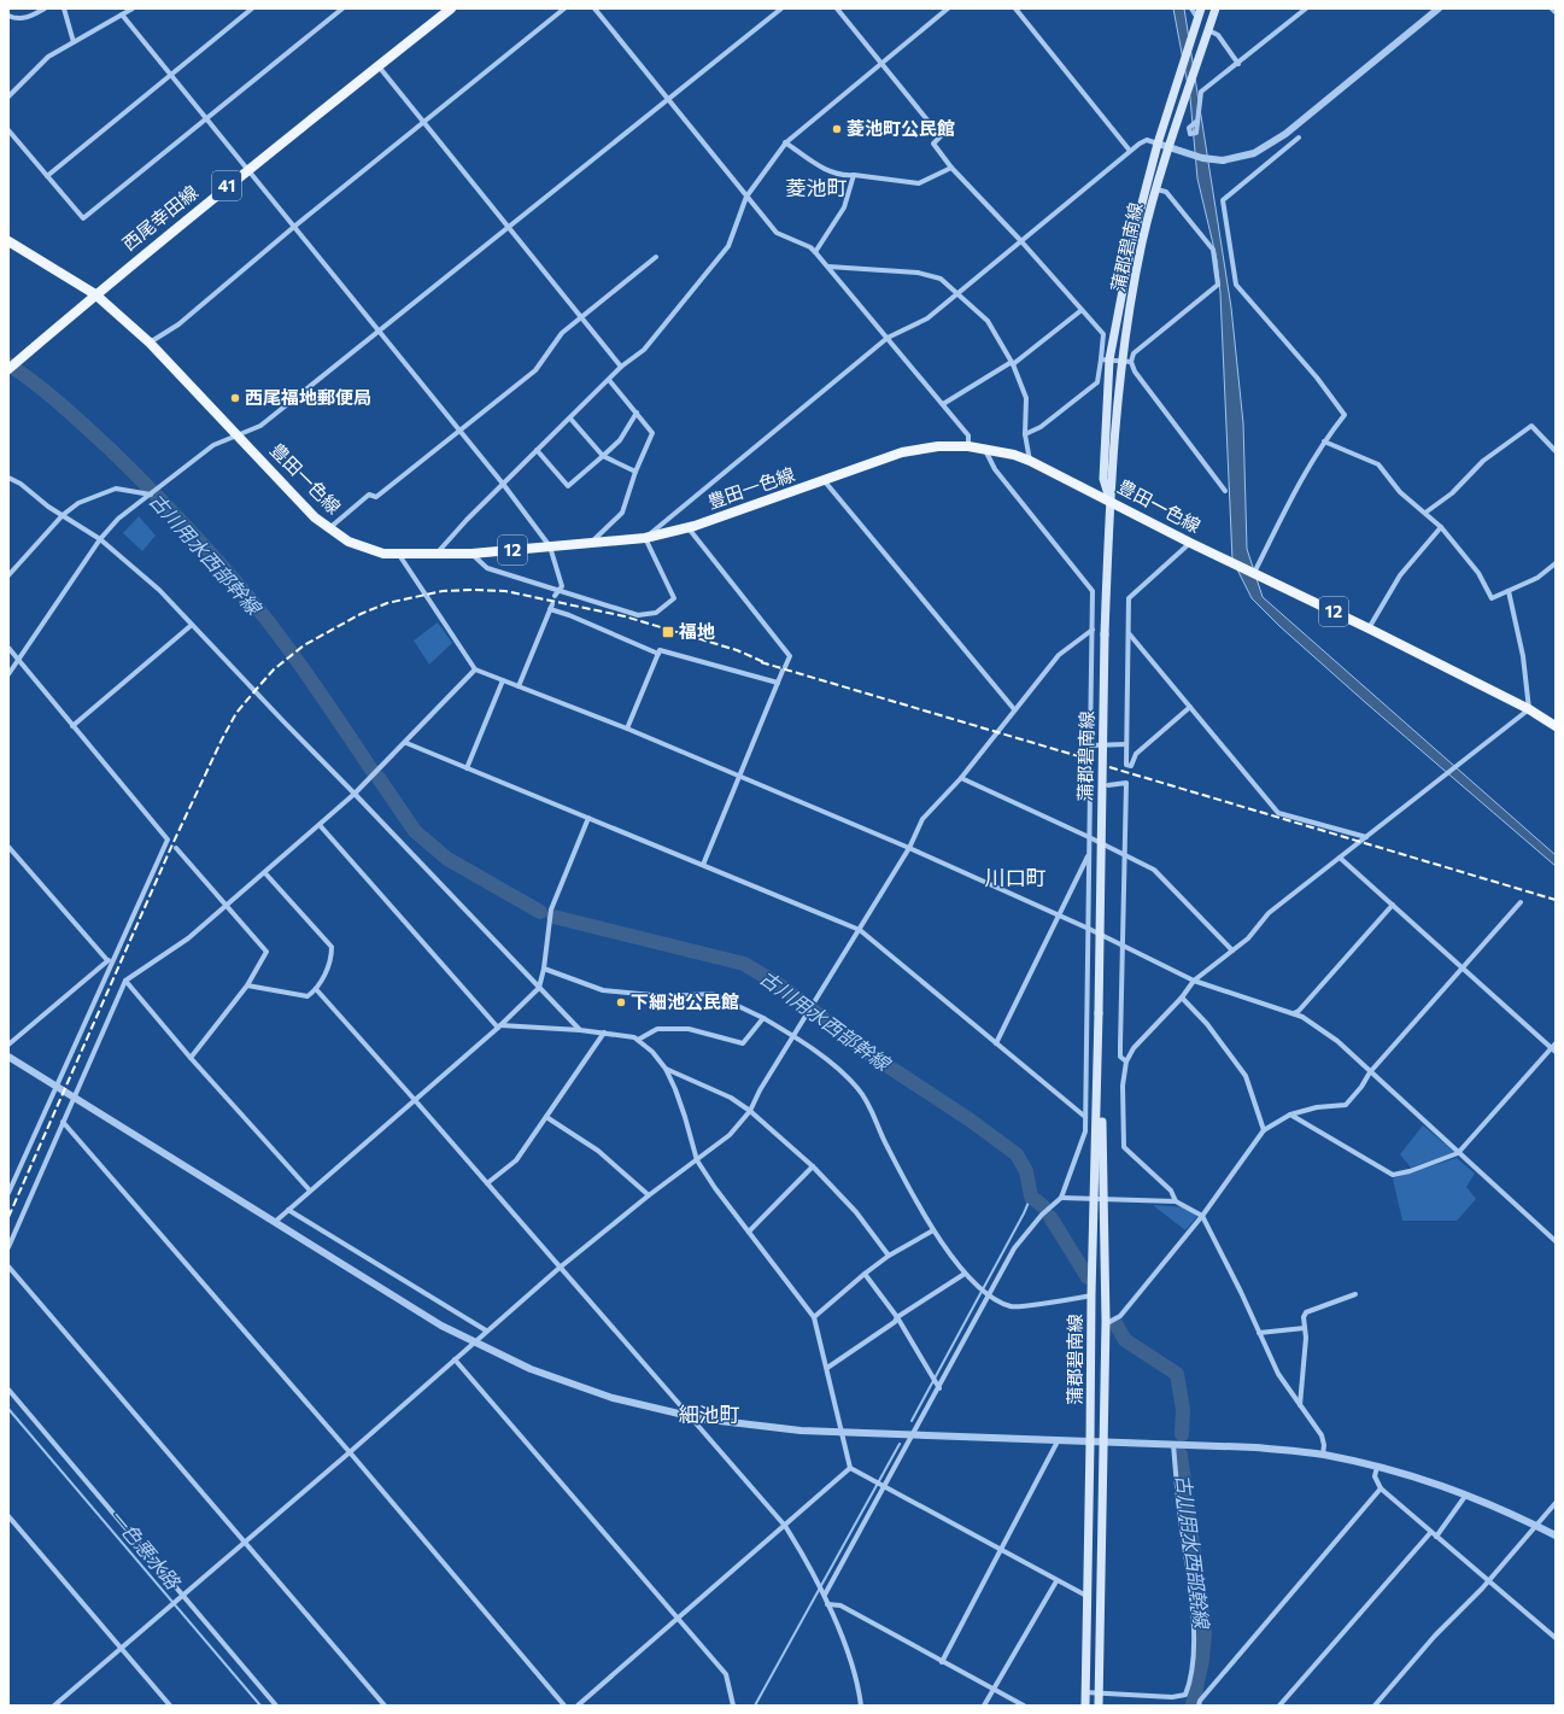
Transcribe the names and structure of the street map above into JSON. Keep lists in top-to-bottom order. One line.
{"streets":{"main road":["41","西尾幸田線","蒲郡碧南線","豊田一色線","12"]},"crossings":[["西尾幸田線","豊田一色線"],["蒲郡碧南線","豊田一色線"]],"districts":["菱池町","川口町","細池町"],"water":["古川用水西部幹線","一色悪水路"],"places":{"other":["菱池町公民館","西尾福地郵便局","下細池公民館"],"transit":["福地"]}}
